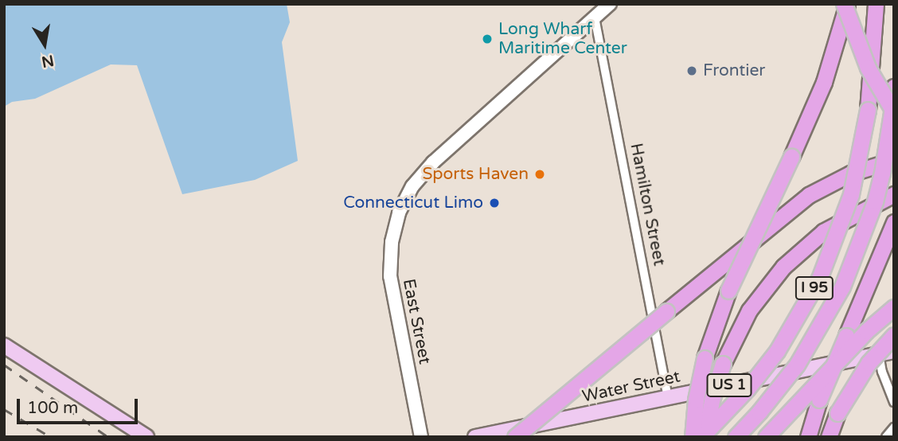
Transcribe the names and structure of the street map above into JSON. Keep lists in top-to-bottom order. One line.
{"streets":{"highway":["I 95"],"main road":["East Street","US 1","Water Street"],"street":["Hamilton Street"]},"crossings":[["Hamilton Street","East Street"],["Hamilton Street","Water Street"]],"places":["Long Wharf Maritime Center","Frontier","Sports Haven","Connecticut Limo"],"scale_bar":"100 m","north":"bottom"}
